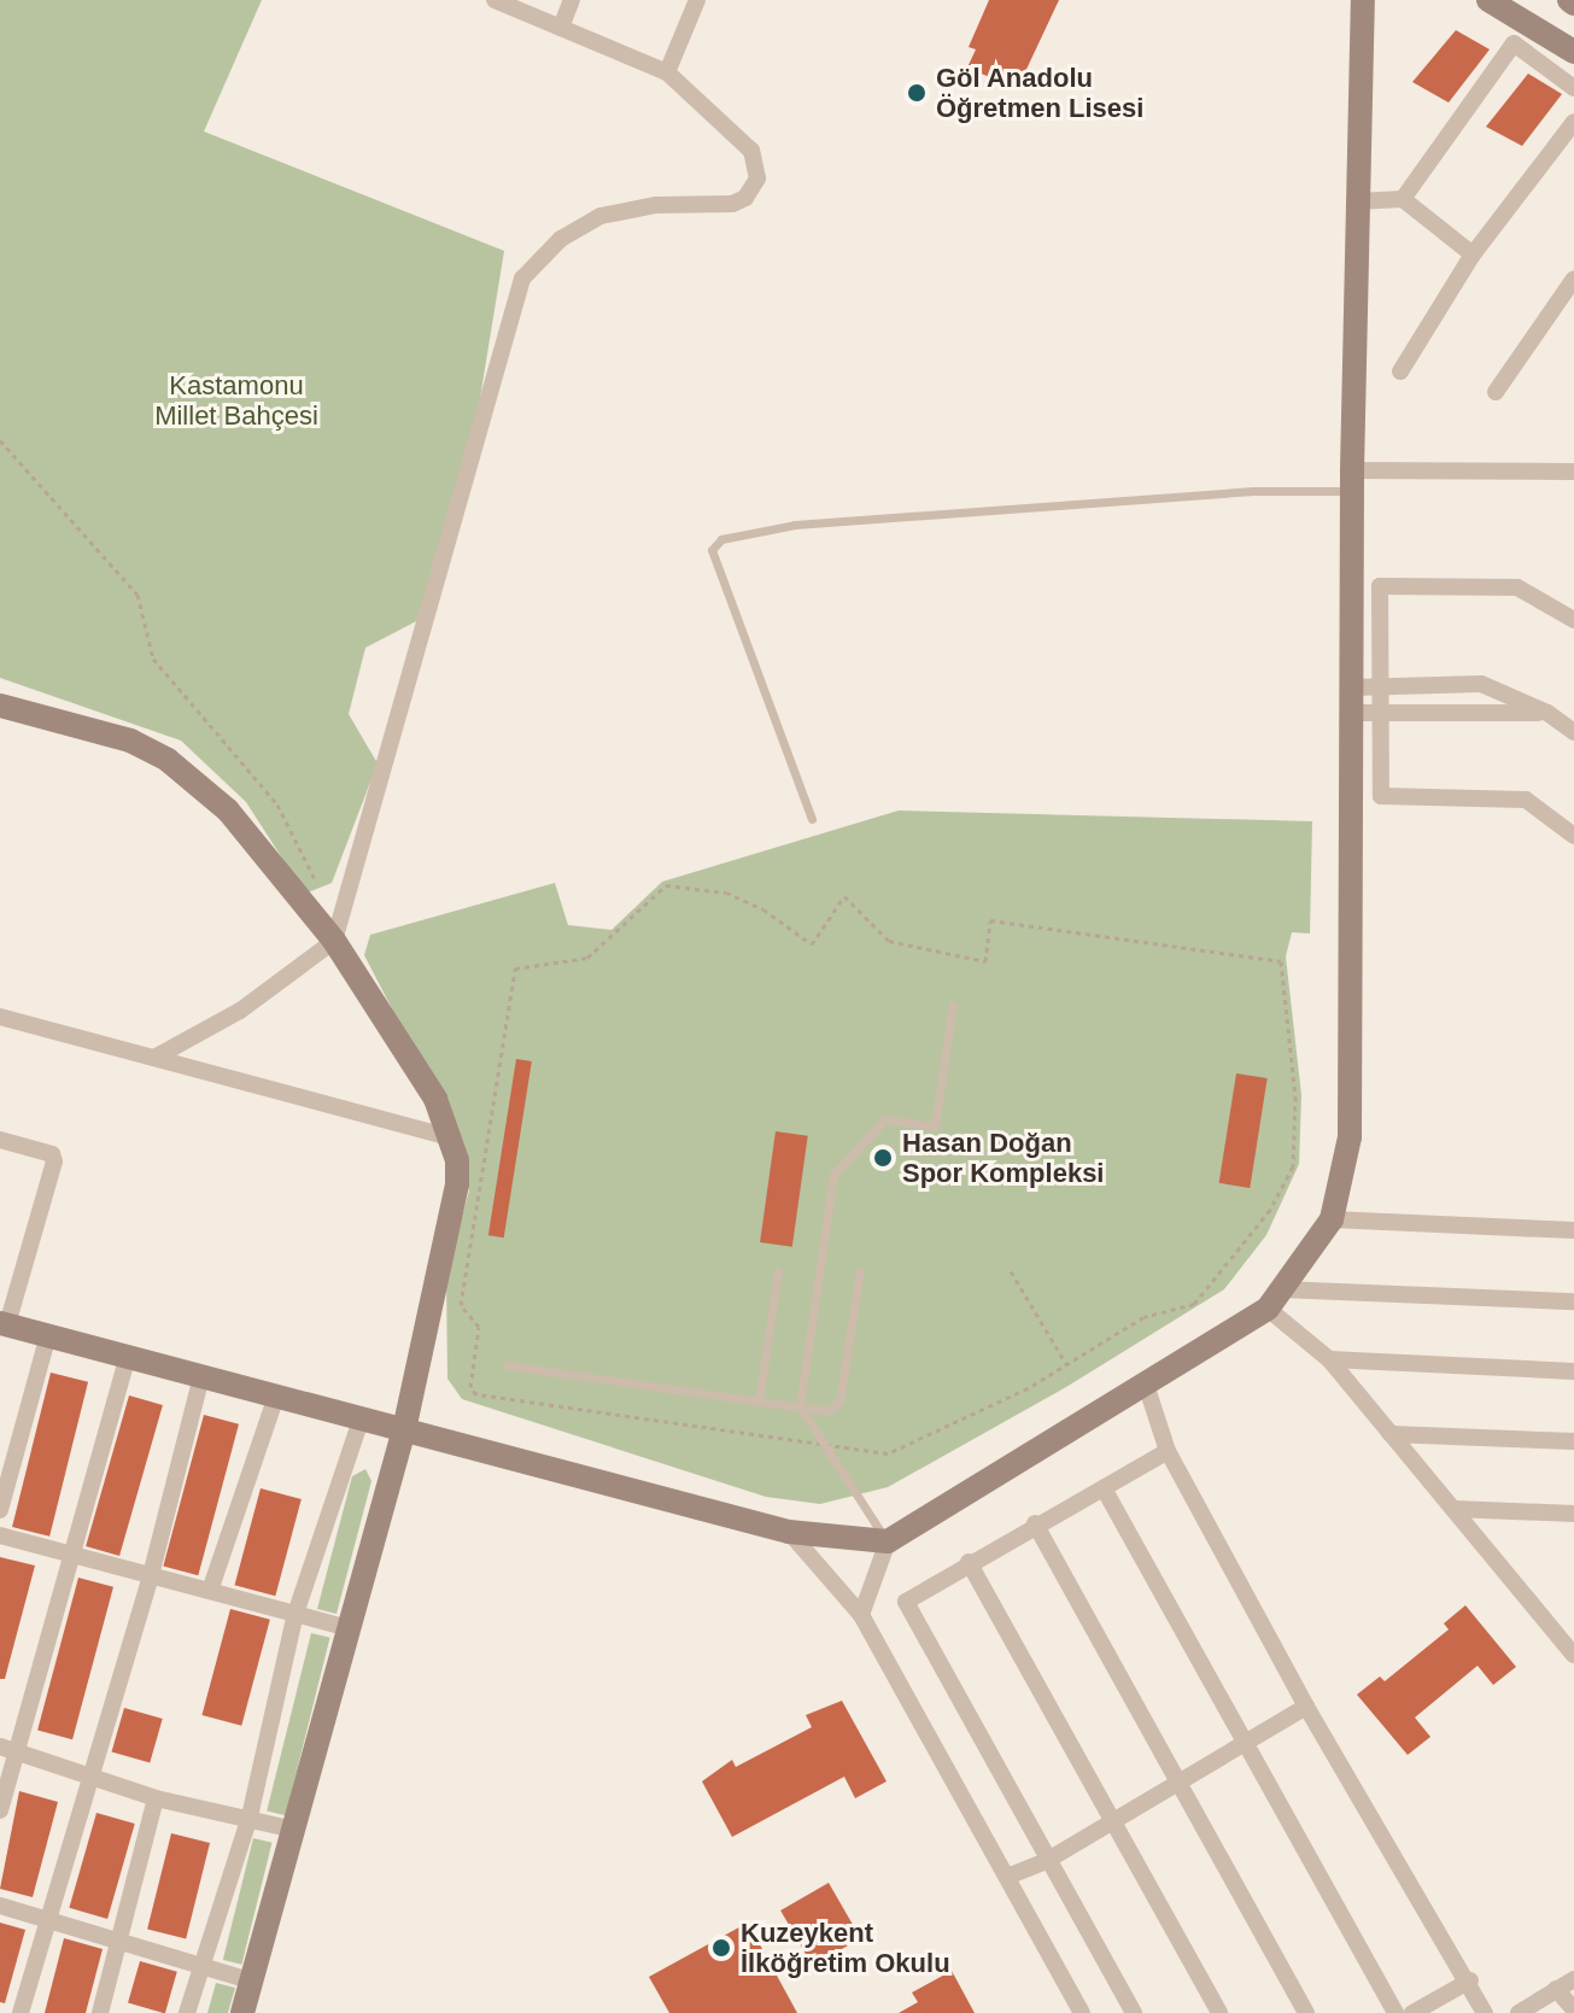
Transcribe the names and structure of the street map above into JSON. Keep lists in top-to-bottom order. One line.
{"parks":["Kastamonu Millet Bahçesi"],"places":["Göl Anadolu Öğretmen Lisesi","Hasan Doğan Spor Kompleksi","Kuzeykent İlköğretim Okulu"]}
